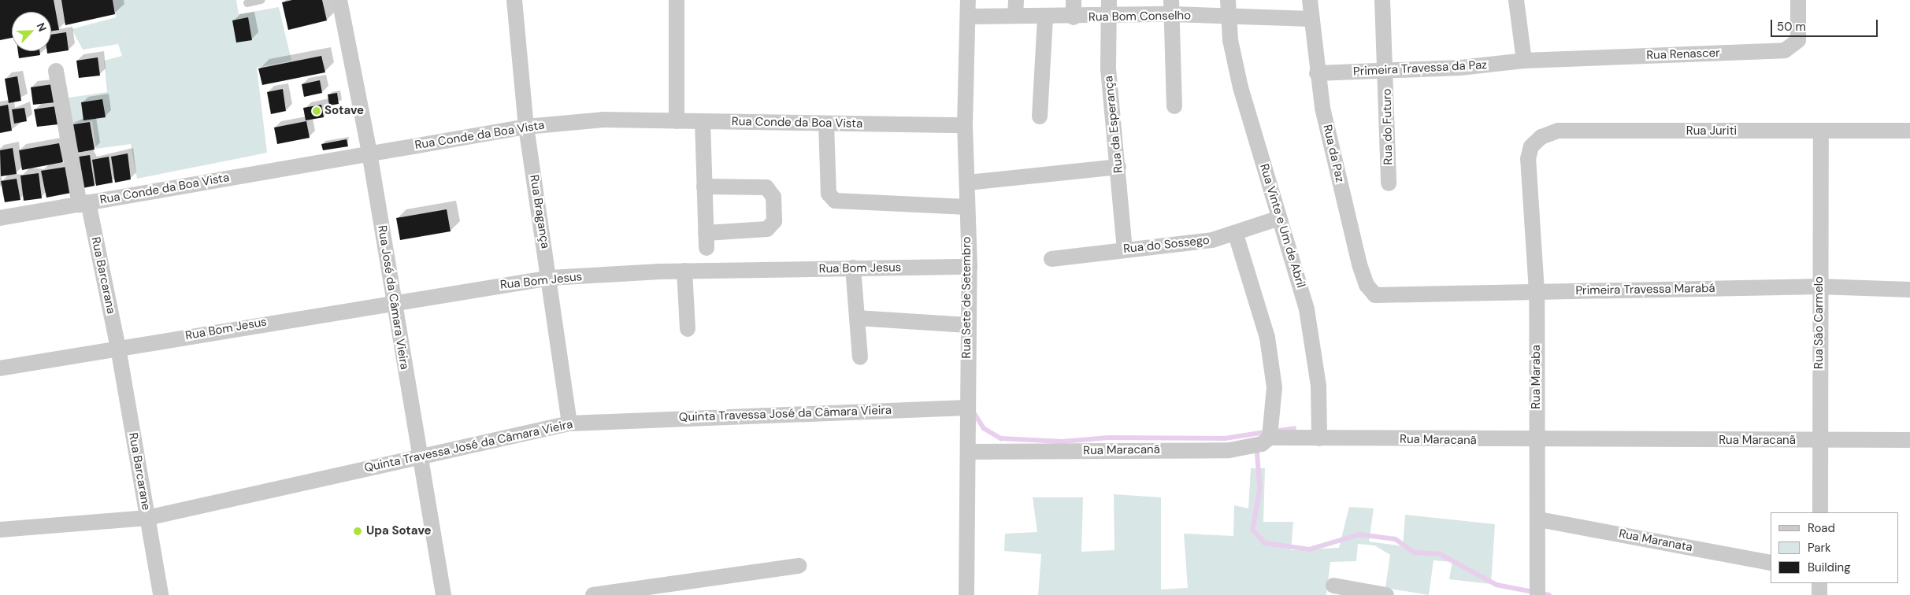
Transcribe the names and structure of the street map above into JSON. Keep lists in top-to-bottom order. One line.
{"streets":{"street":["Rua Bom Conselho","Rua Renascer","Primeira Travessa da Paz","Rua Conde da Boa Vista","Rua da Esperança","Rua do Futuro","Rua Juriti","Rua da Paz","Rua Bragança","Rua Vinte e Um de Abril","Rua do Sossego","Rua Bom Jesus","Rua Barcarana","Primeira Travessa Marabá","Rua José da Câmara Vieira","Rua Sete de Setembro","Rua São Carmelo","Rua Maraba","Quinta Travessa José da Câmara Vieira","Rua Maracanã","Rua Barcarane","Rua Maranata"]},"crossings":[["Rua Bom Conselho","Rua da Esperança"],["Rua Bom Conselho","Rua da Paz"],["Rua Bom Conselho","Rua Vinte e Um de Abril"],["Rua Bom Conselho","Rua Sete de Setembro"],["Rua Renascer","Primeira Travessa da Paz"],["Primeira Travessa da Paz","Rua do Futuro"],["Primeira Travessa da Paz","Rua da Paz"],["Rua Conde da Boa Vista","Rua Bragança"],["Rua Conde da Boa Vista","Rua Barcarana"],["Rua Conde da Boa Vista","Rua José da Câmara Vieira"],["Rua Conde da Boa Vista","Rua Sete de Setembro"],["Rua da Esperança","Rua do Sossego"],["Rua Juriti","Rua São Carmelo"],["Rua Juriti","Rua Maraba"],["Rua da Paz","Primeira Travessa Marabá"],["Rua Bragança","Rua Bom Jesus"],["Rua Bragança","Quinta Travessa José da Câmara Vieira"],["Rua Vinte e Um de Abril","Rua do Sossego"],["Rua Vinte e Um de Abril","Rua Maracanã"],["Rua Bom Jesus","Rua Barcarana"],["Rua Bom Jesus","Rua José da Câmara Vieira"],["Rua Bom Jesus","Rua Sete de Setembro"],["Rua Bom Jesus","Rua Barcarane"],["Rua Barcarana","Rua Barcarane"],["Primeira Travessa Marabá","Rua São Carmelo"],["Primeira Travessa Marabá","Rua Maraba"],["Rua José da Câmara Vieira","Quinta Travessa José da Câmara Vieira"],["Rua Sete de Setembro","Quinta Travessa José da Câmara Vieira"],["Rua Sete de Setembro","Rua Maracanã"],["Rua São Carmelo","Rua Maracanã"],["Rua Maraba","Rua Maracanã"],["Rua Maraba","Rua Maranata"],["Quinta Travessa José da Câmara Vieira","Rua Barcarane"]],"places":["Sotave","Upa Sotave"],"legend":["Road","Park","Building"],"scale_bar":"50 m","north":"top right"}
